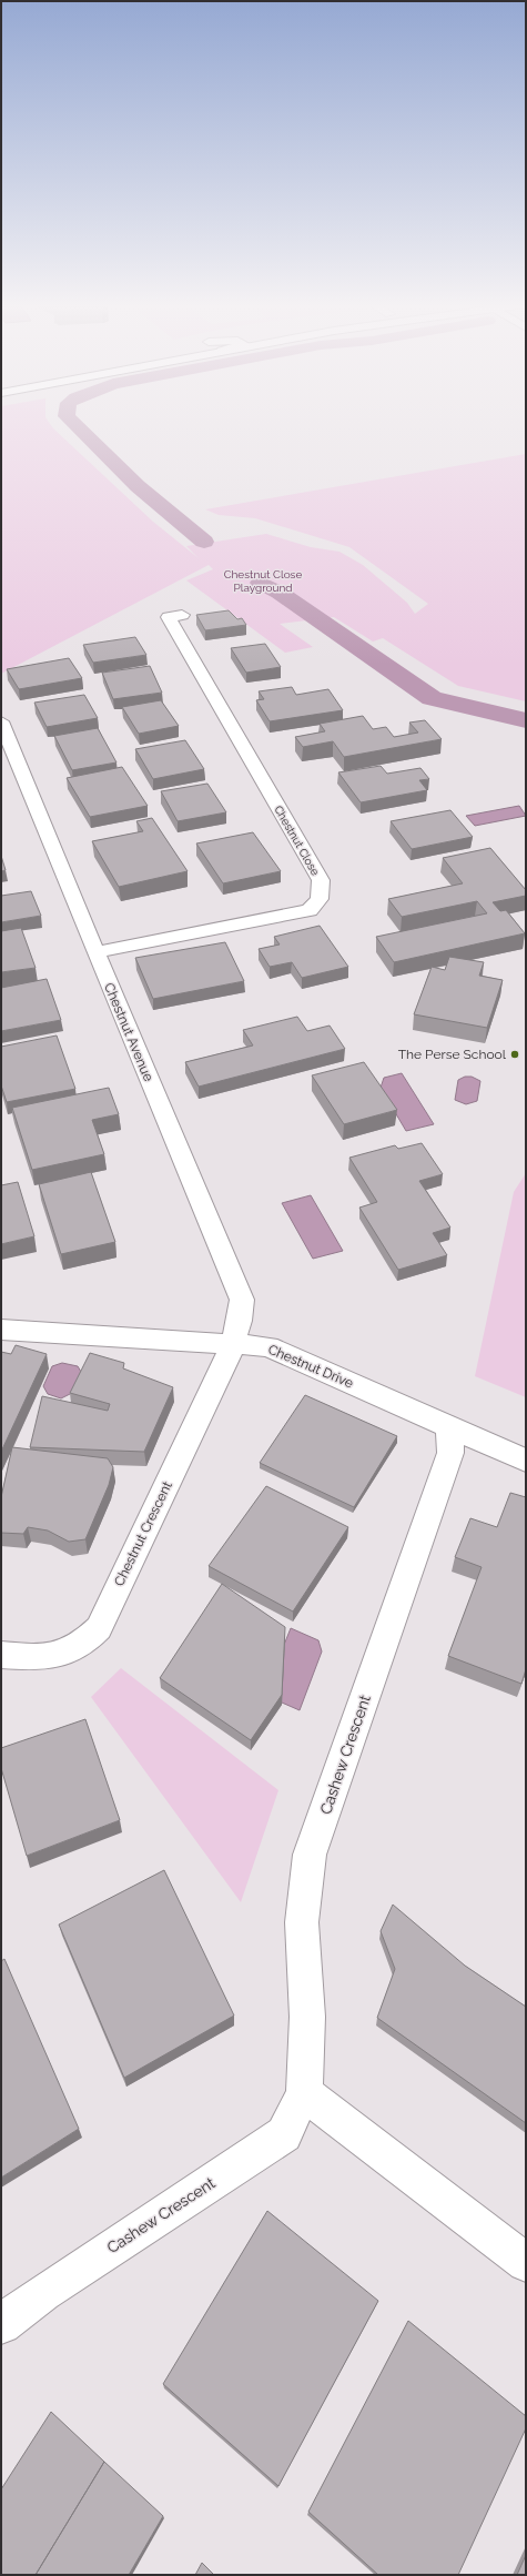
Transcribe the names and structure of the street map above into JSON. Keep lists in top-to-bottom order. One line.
{"streets":{"street":["Chestnut Close","Chestnut Avenue","Chestnut Drive","Chestnut Crescent","Cashew Crescent"]},"crossings":[["Chestnut Close","Chestnut Avenue"],["Chestnut Avenue","Chestnut Drive"],["Chestnut Avenue","Chestnut Crescent"],["Chestnut Drive","Chestnut Crescent"],["Chestnut Drive","Cashew Crescent"]],"parks":["Chestnut Close Playground"],"places":["The Perse School"]}
